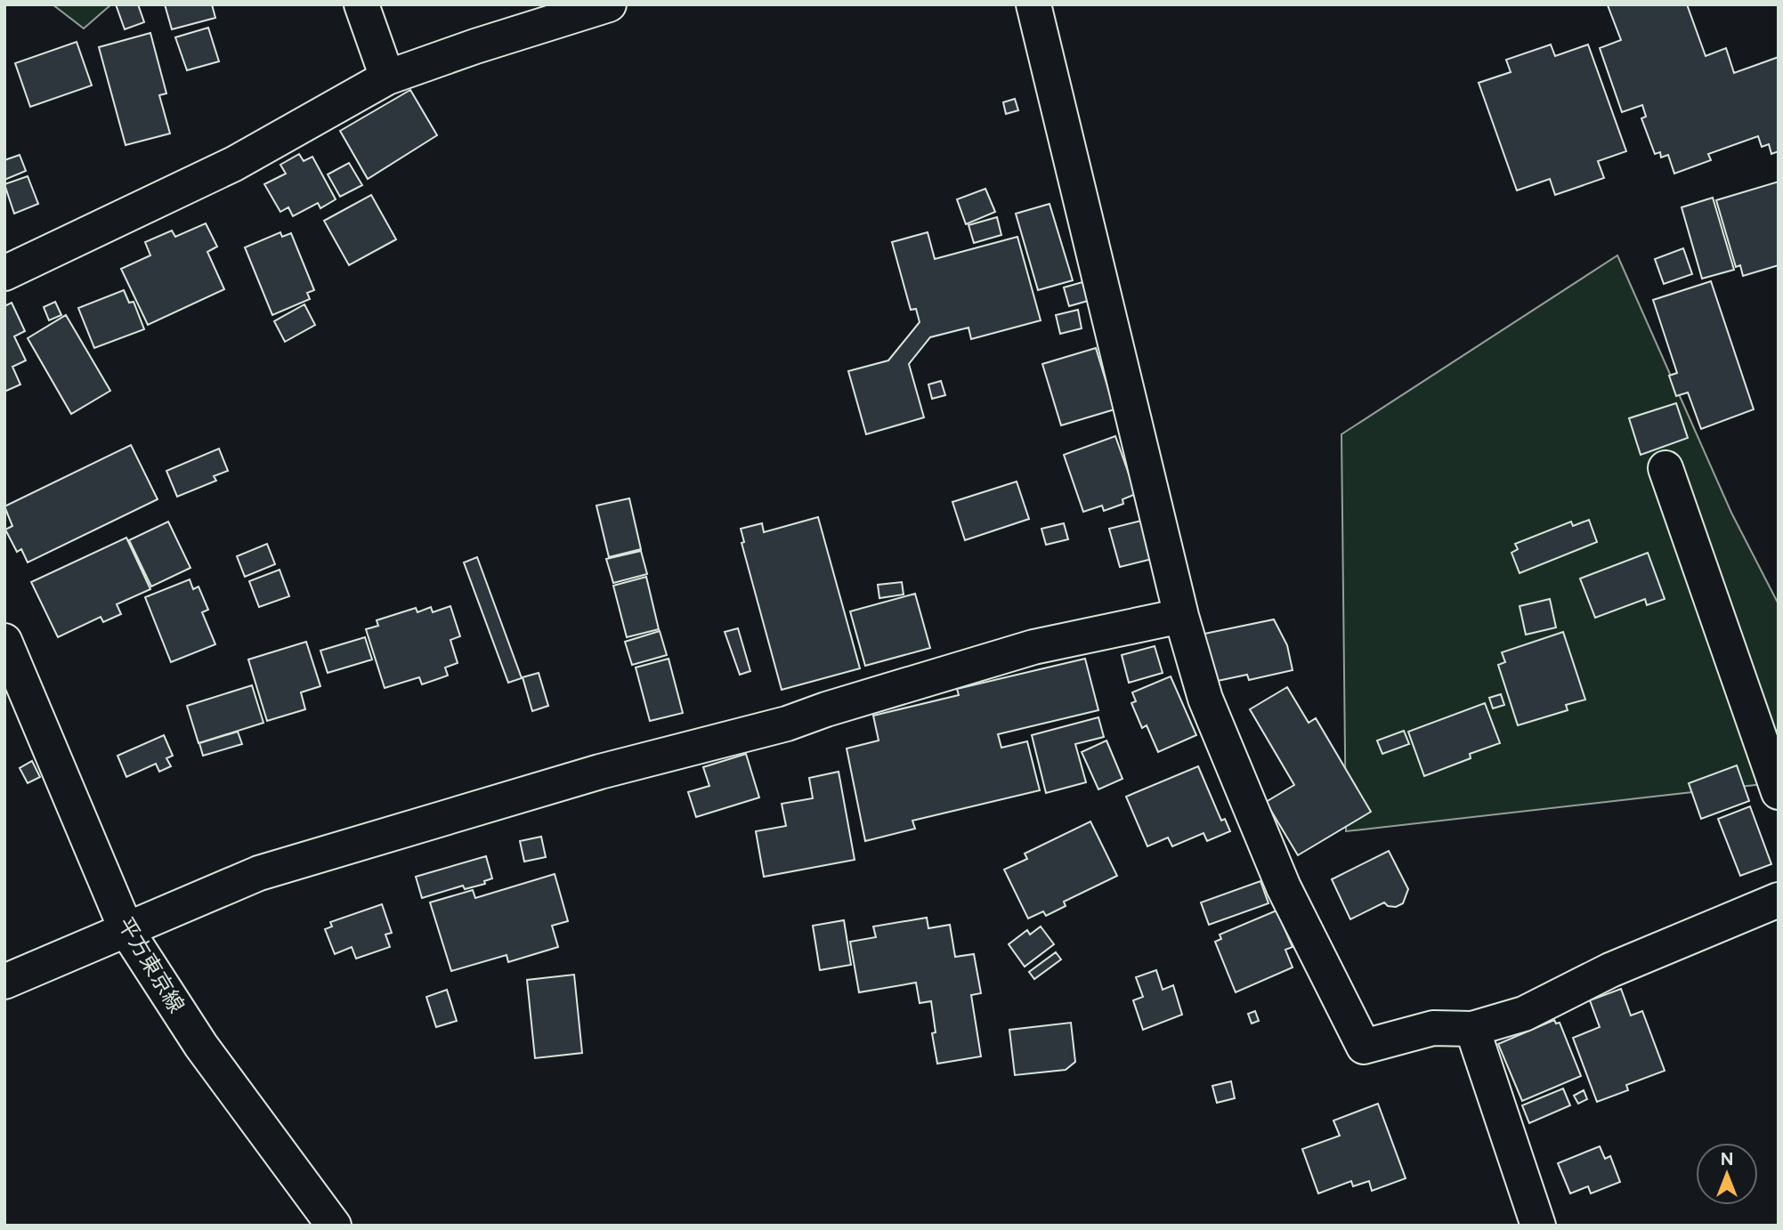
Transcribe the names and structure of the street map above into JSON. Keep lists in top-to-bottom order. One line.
{"streets":{"street":["平方東京線"]},"north":"top"}
